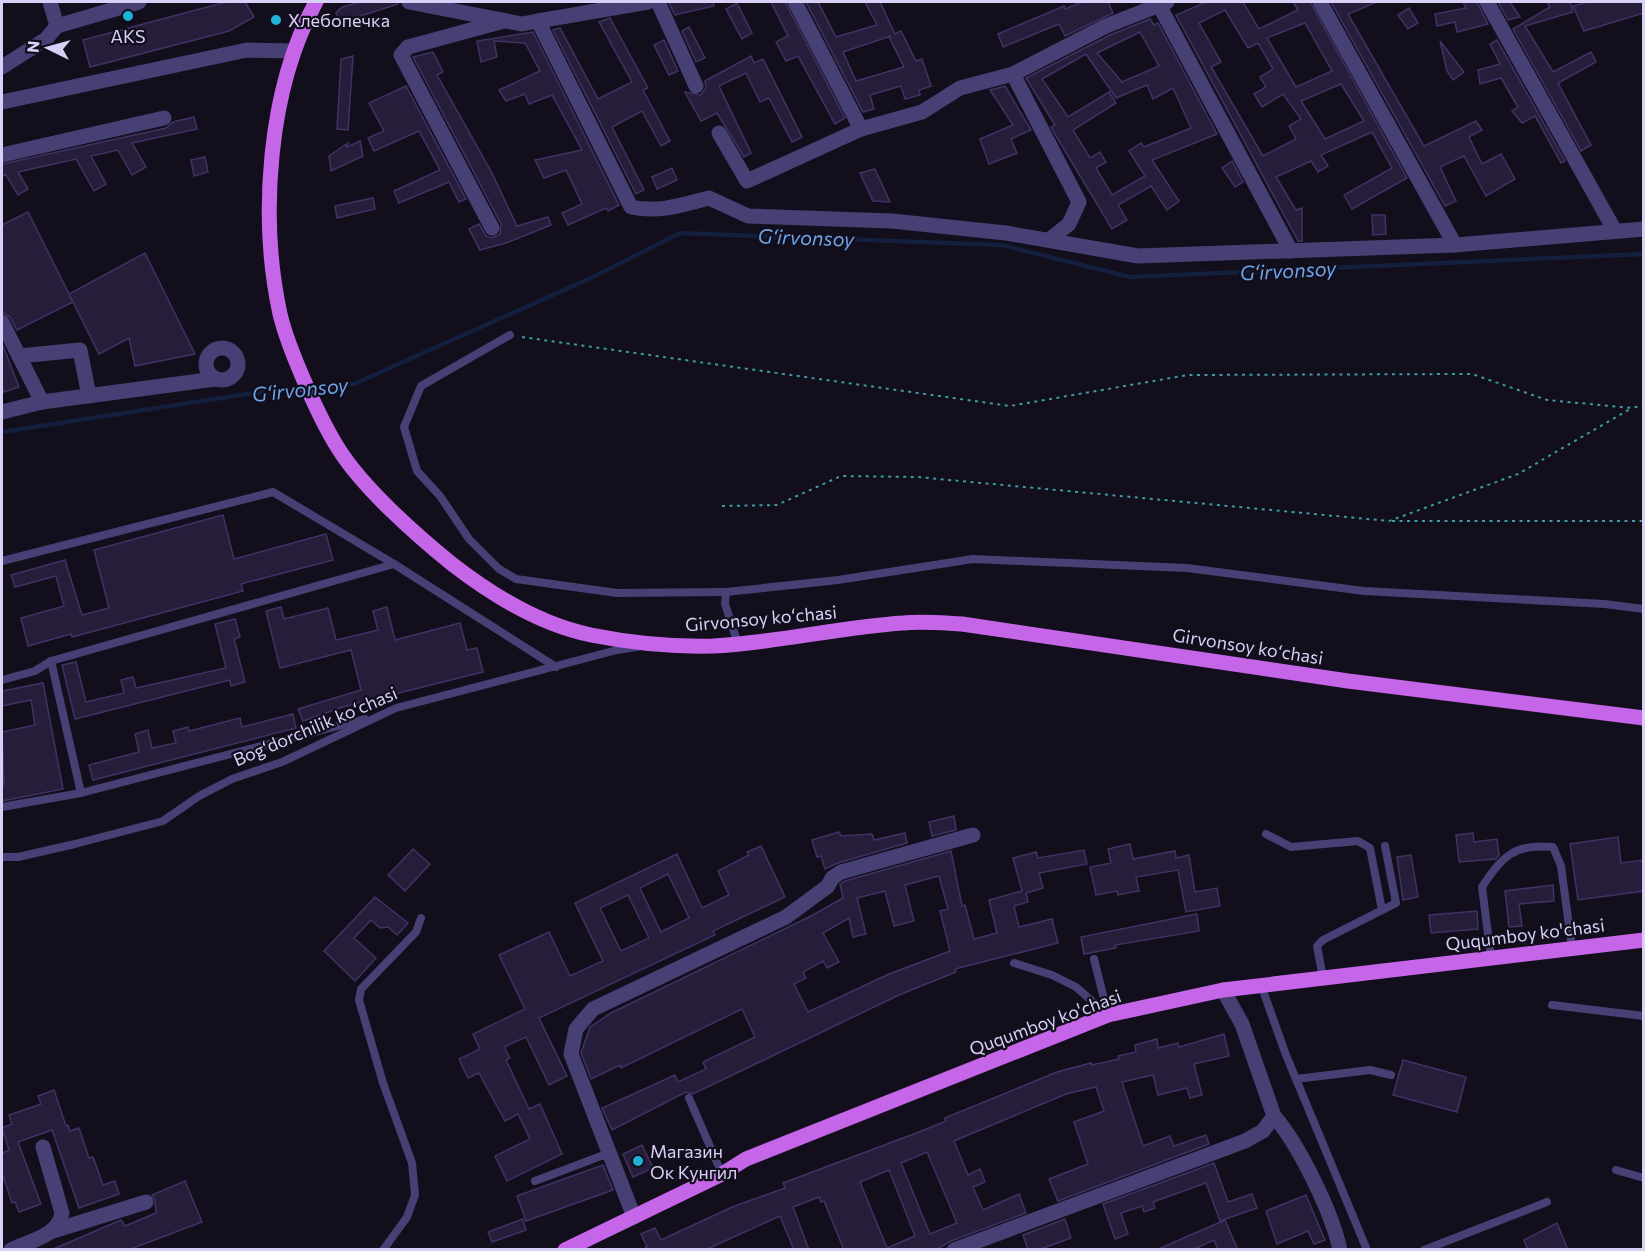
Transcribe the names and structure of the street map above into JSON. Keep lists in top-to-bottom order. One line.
{"streets":{"main road":["Girvonsoy koʻchasi","Ququmboy ko'chasi"],"lane":["Bogʻdorchilik koʻchasi"]},"crossings":[["Girvonsoy koʻchasi","Bogʻdorchilik koʻchasi"]],"water":["G‘irvonsoy"],"places":["AKS","Хлебопечка","Магазин Ок Кунгил"],"north":"left"}
